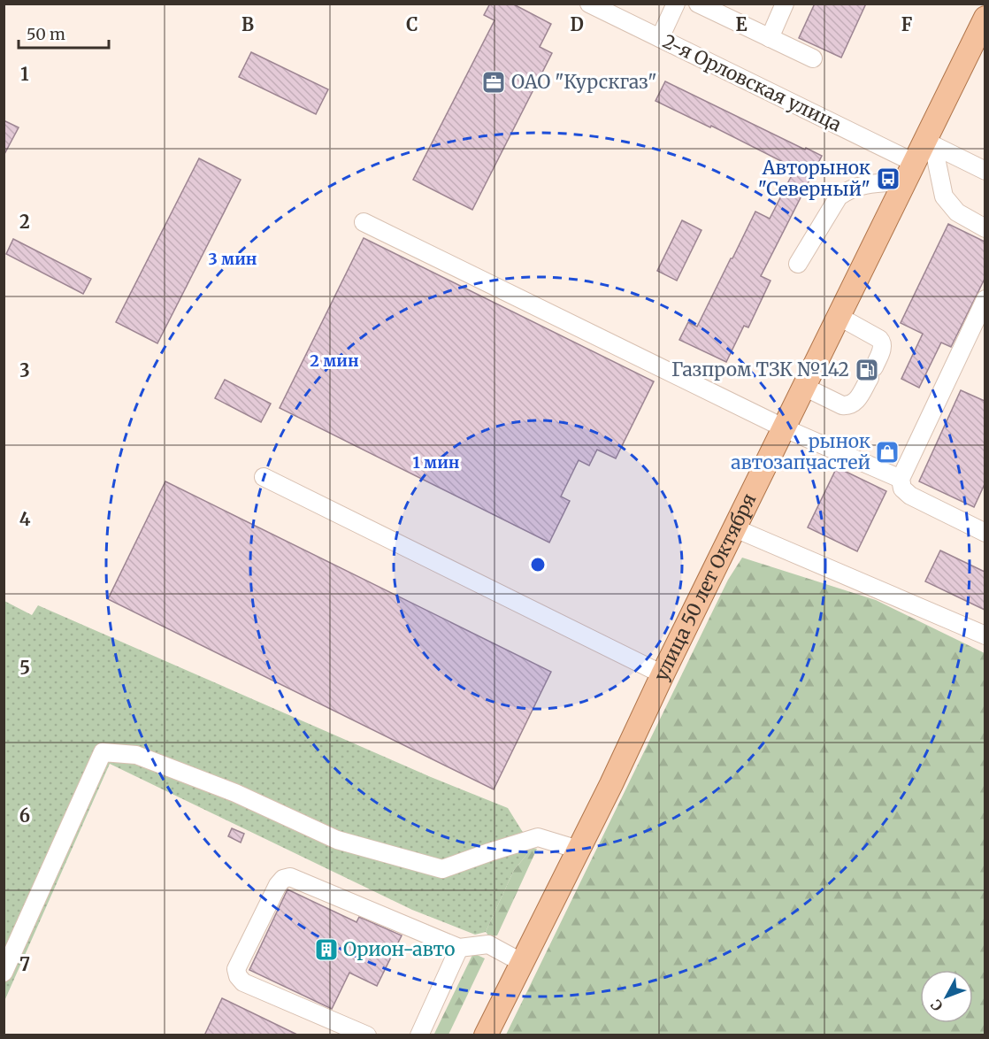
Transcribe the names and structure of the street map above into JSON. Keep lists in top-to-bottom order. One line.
{"streets":{"main road":["улица 50 лет Октября"],"street":["2-я Орловская улица"]},"crossings":[["2-я Орловская улица","улица 50 лет Октября"]],"places":{"office":["ОАО \"Курскгаз\""],"bus stop":["Авторынок \"Северный\""],"fuel station":["Газпром ТЗК №142"],"shop":["рынок автозапчастей"],"building":["Орион-авто"]},"scale_bar":"50 m","north":"bottom left","grid":{"columns":["B","C","D","E","F"],"rows":["1","2","3","4","5","6","7"]},"rings":["3 мин","2 мин","1 мин"]}
